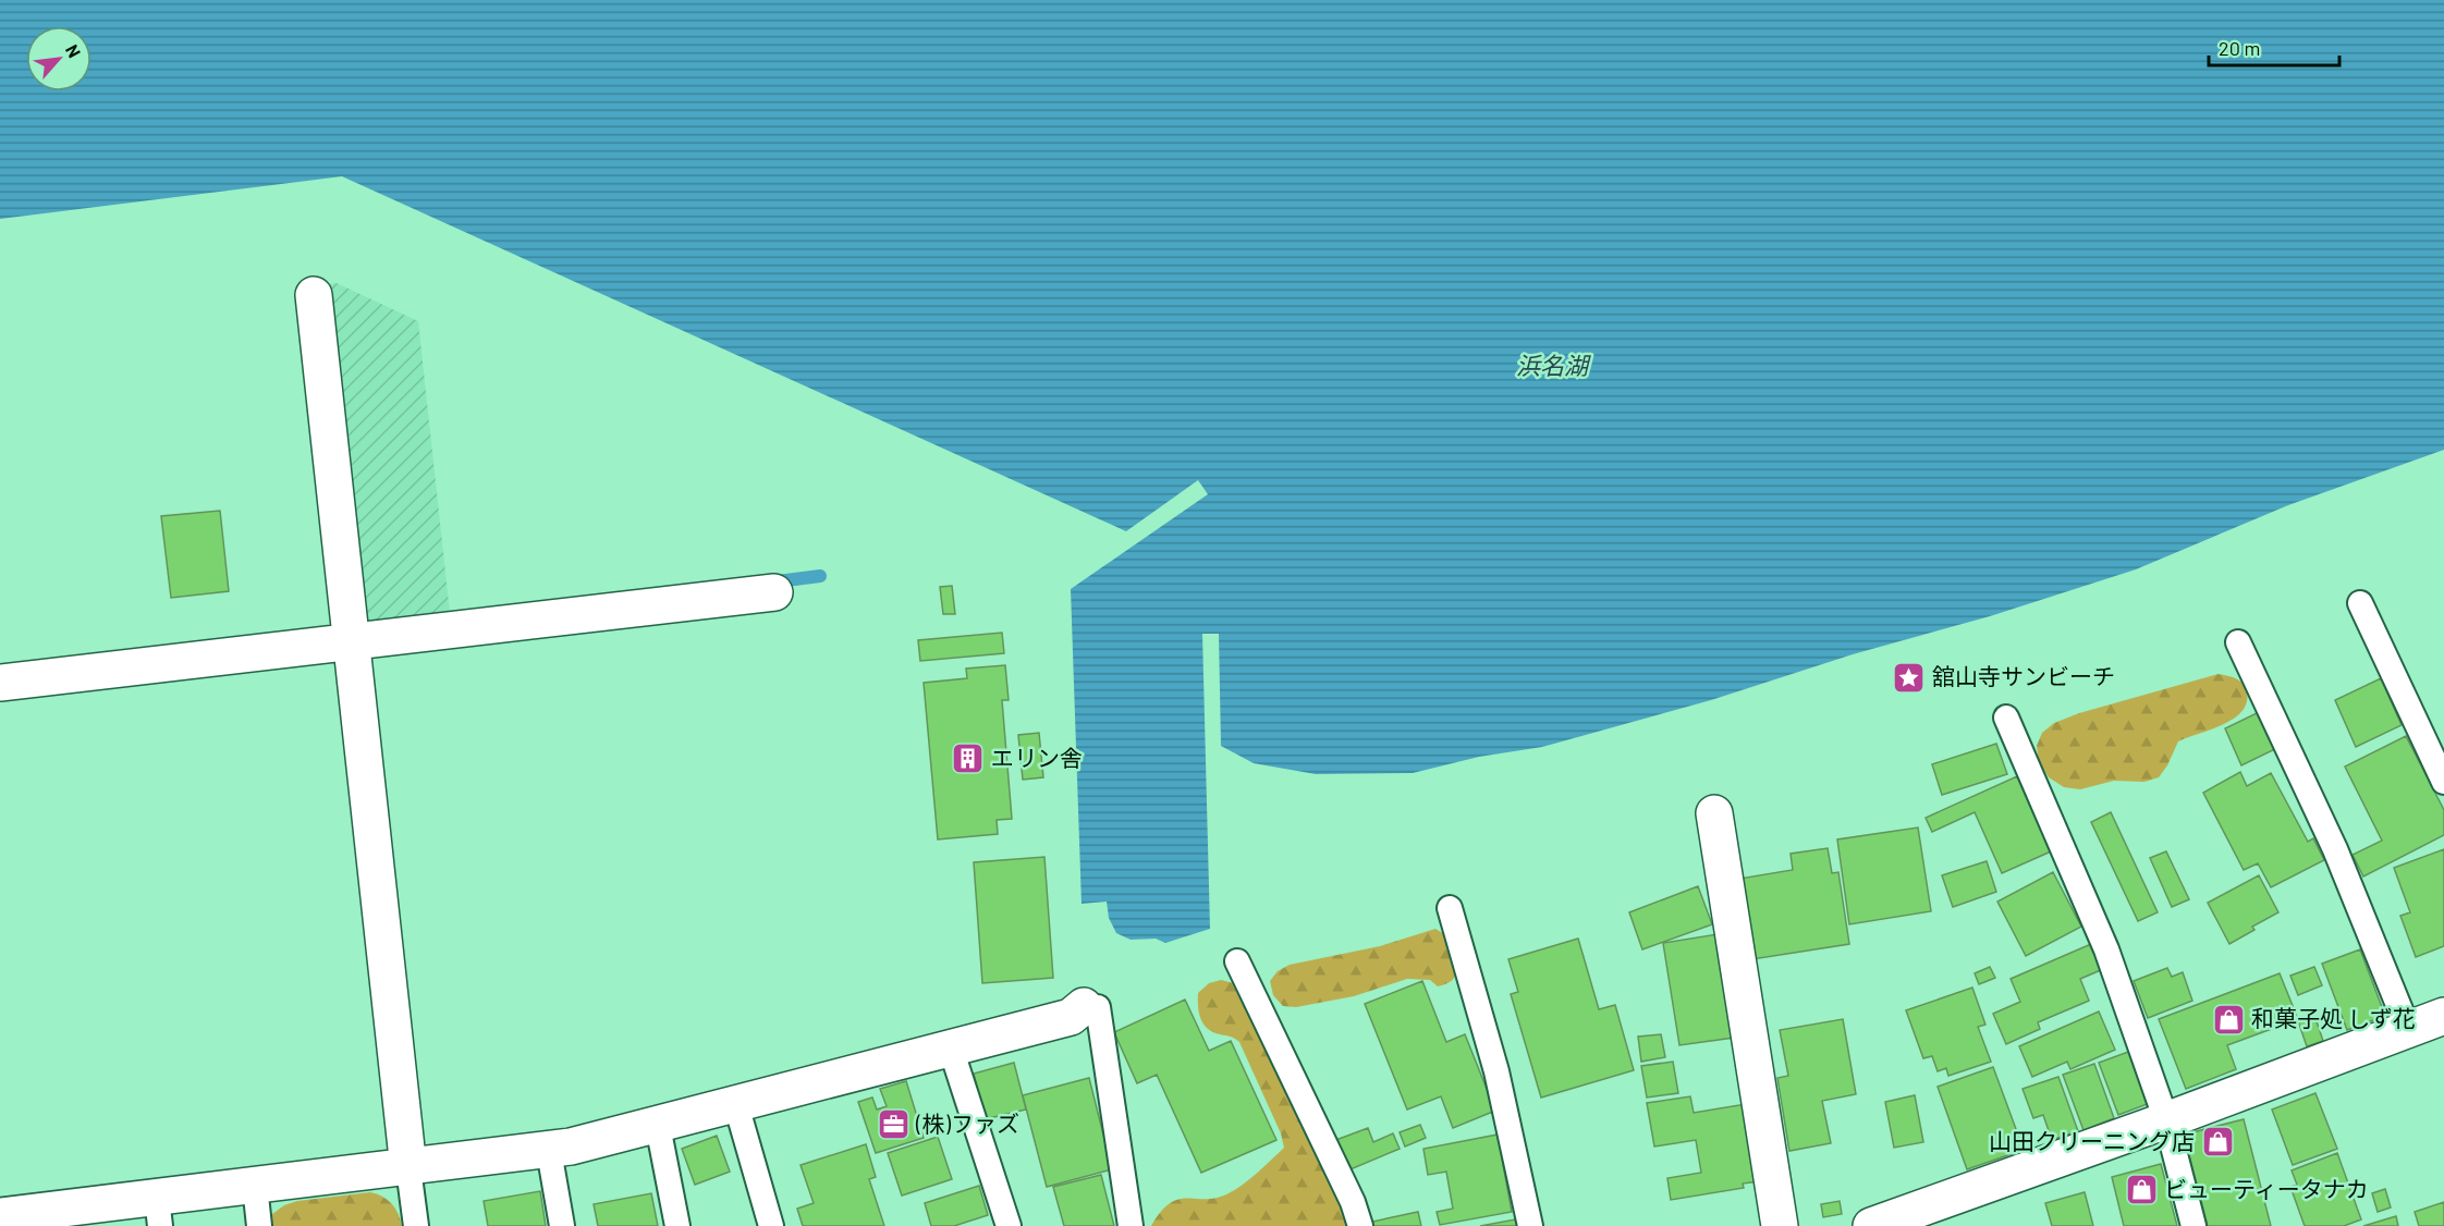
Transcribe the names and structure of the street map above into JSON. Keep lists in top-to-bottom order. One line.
{"water":["浜名湖"],"places":{"place":["舘山寺サンビーチ"],"building":["エリン舎"],"shop":["和菓子処 しず花","山田クリーニング店","ビューティータナカ"],"office":["(株)ファズ"]},"scale_bar":"20 m","north":"top right"}
